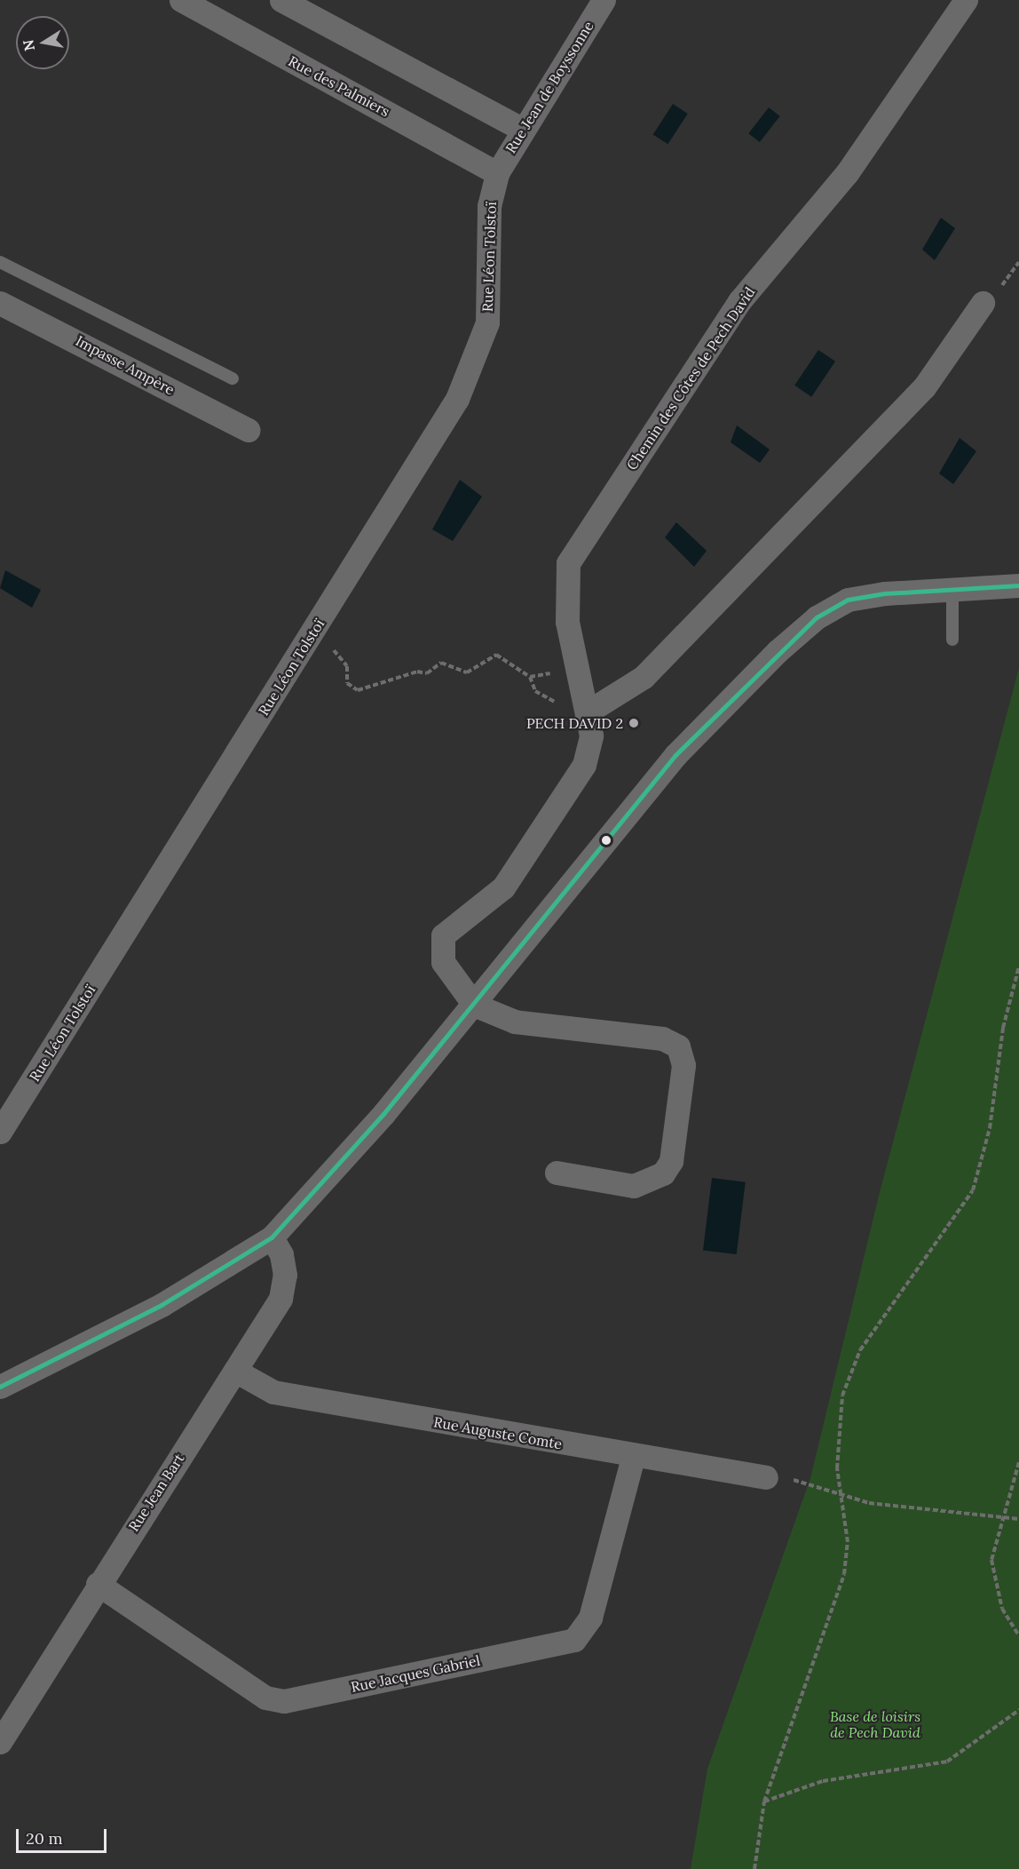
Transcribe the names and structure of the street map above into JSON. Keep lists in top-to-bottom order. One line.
{"streets":{"street":["Rue des Palmiers","Rue Jean de Boyssonne","Rue Léon Tolstoï","Impasse Ampère","Chemin des Côtes de Pech David","Rue Auguste Comte","Rue Jean Bart","Rue Jacques Gabriel"]},"crossings":[["Rue des Palmiers","Rue Jean de Boyssonne"],["Rue des Palmiers","Rue Léon Tolstoï"],["Rue Jean de Boyssonne","Rue Léon Tolstoï"],["Rue Auguste Comte","Rue Jean Bart"],["Rue Auguste Comte","Rue Jacques Gabriel"],["Rue Jean Bart","Rue Jacques Gabriel"]],"parks":["Base de loisirs de Pech David"],"places":["PECH DAVID 2"],"scale_bar":"20 m","north":"left"}
